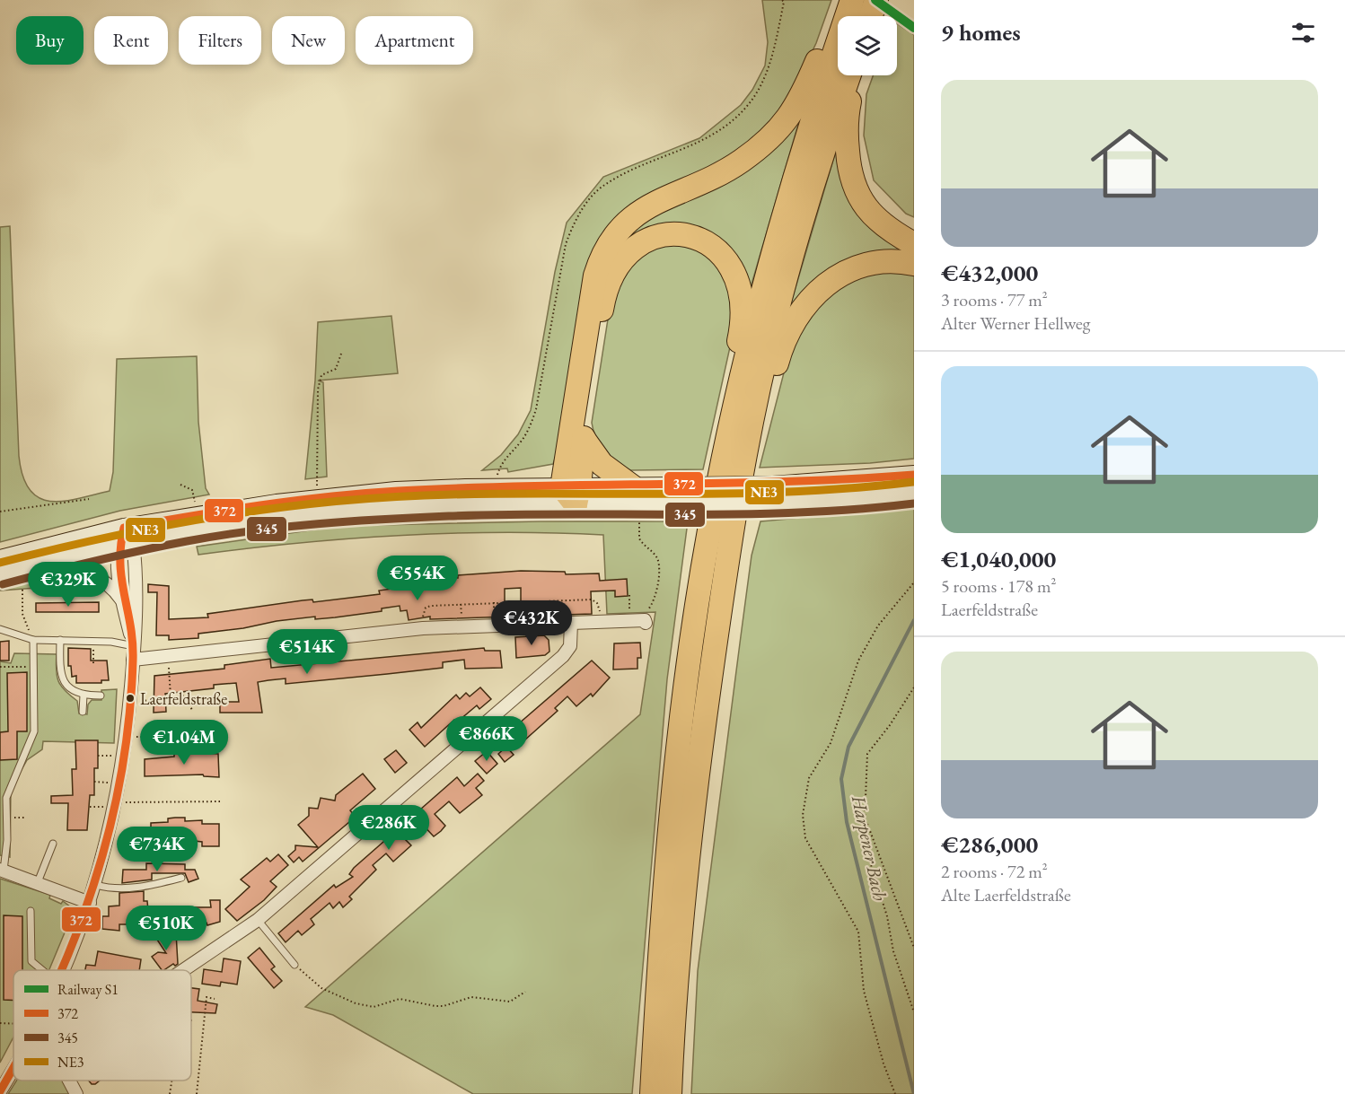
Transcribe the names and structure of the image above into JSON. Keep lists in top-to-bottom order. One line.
{"water":["Harpener Bach"],"places":["Laerfeldstraße"],"lines":["rail line S1","transit line 372","transit line NE3","transit line 345"],"legend":["Railway S1","372","345","NE3"],"page":{"heading":"9 homes","chip":["Buy","Rent","Filters","New","Apartment"],"list":[{"name":"€432,000","note":"3 rooms · 77 m² · Alter Werner Hellweg"},{"name":"€1,040,000","note":"5 rooms · 178 m² · Laerfeldstraße"},{"name":"€286,000","note":"2 rooms · 72 m² · Alte Laerfeldstraße"}],"price":["€554K","€329K","€432K","€514K","€866K","€1.04M","€286K","€734K","€510K"]}}
